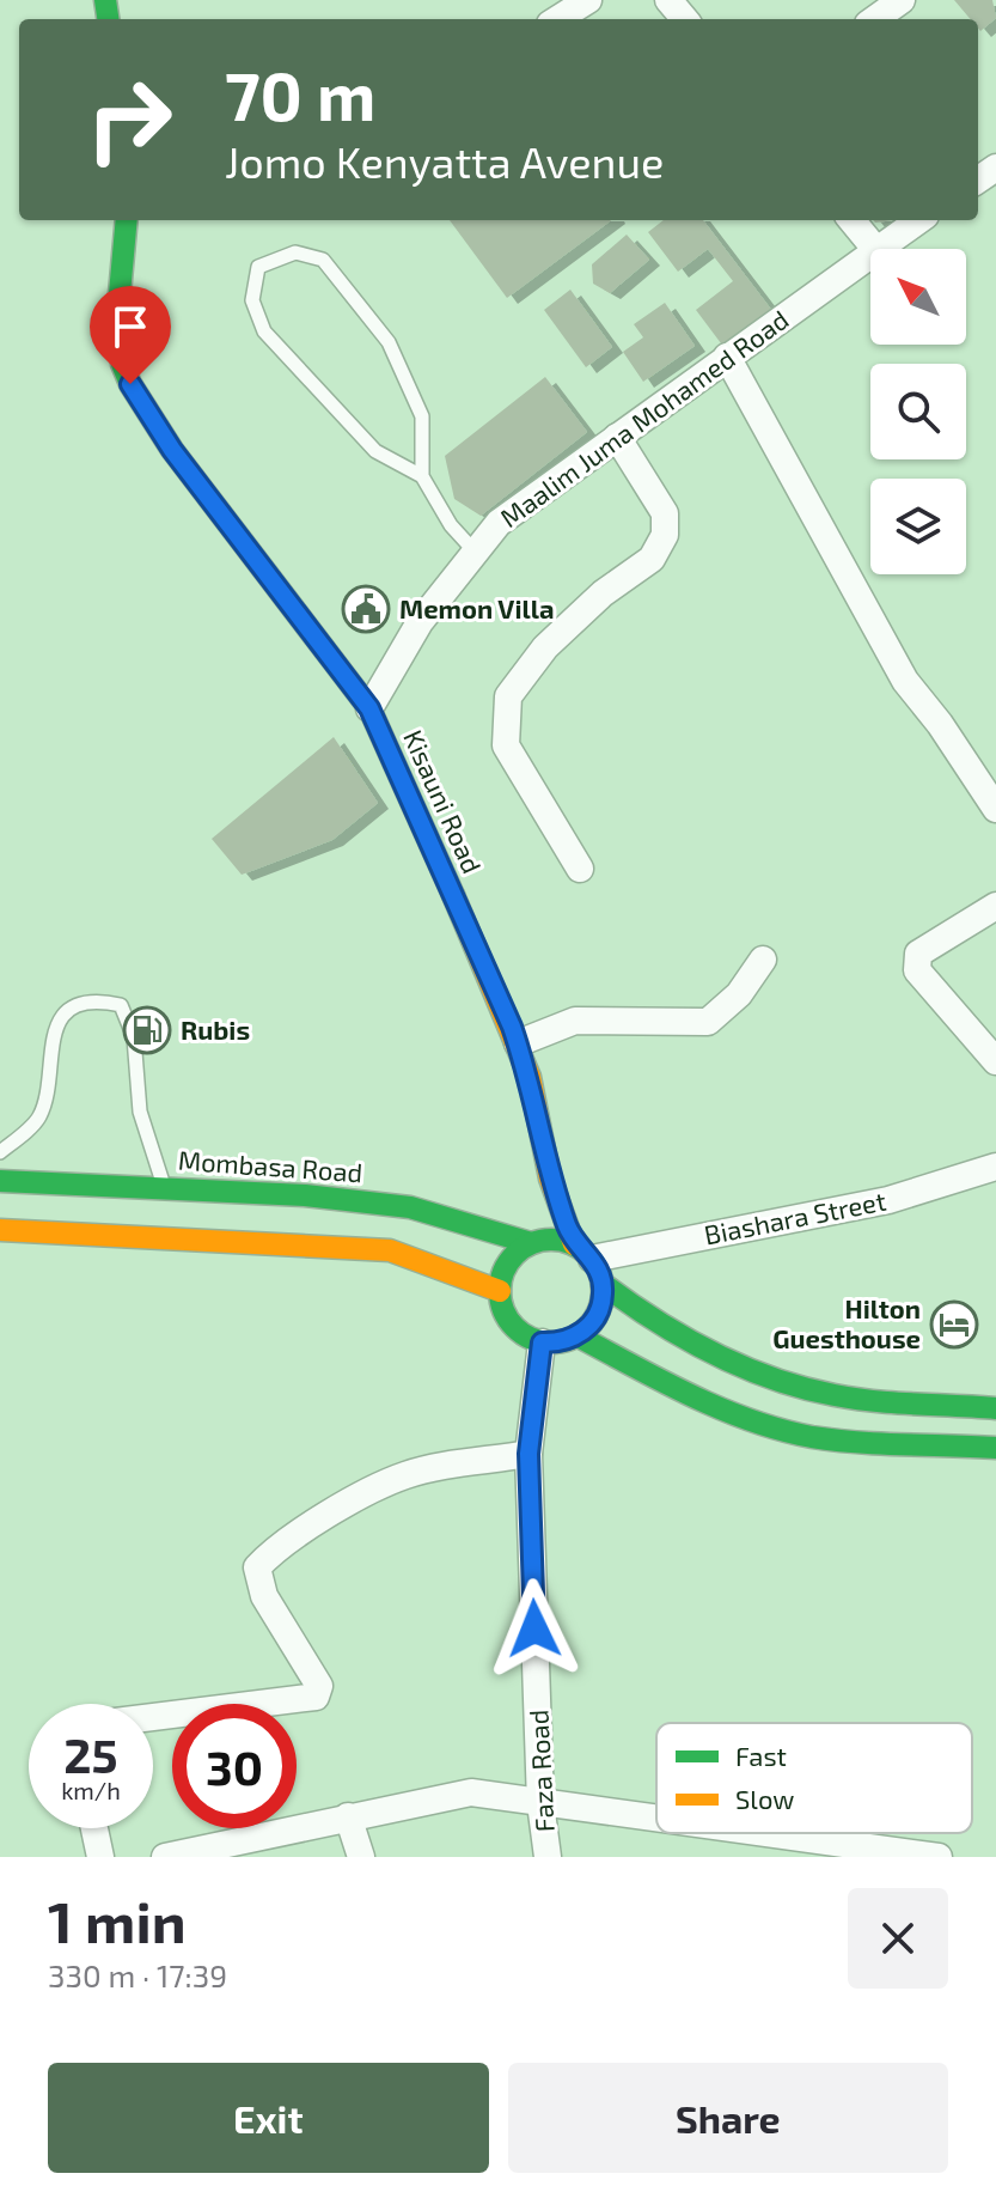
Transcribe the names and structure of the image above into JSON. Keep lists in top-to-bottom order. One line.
{"streets":{"main road":["Kisauni Road","Mombasa Road"],"street":["Maalim Juma Mohamed Road","Biashara Street","Faza Road"]},"crossings":[["Maalim Juma Mohamed Road","Kisauni Road"],["Kisauni Road","Mombasa Road"],["Kisauni Road","Biashara Street"],["Kisauni Road","Faza Road"],["Mombasa Road","Biashara Street"],["Mombasa Road","Faza Road"],["Biashara Street","Faza Road"]],"places":{"public building":["Memon Villa"],"fuel station":["Rubis"],"hotel":["Hilton Guesthouse"]},"legend":["Fast","Slow"],"north":"top left","page":{"turn":["70 m","Jomo Kenyatta Avenue"],"speed":"25 km/h","limit":"30","heading":["1 min","330 m · 17:39"],"buttons":["Exit","Share"]}}
